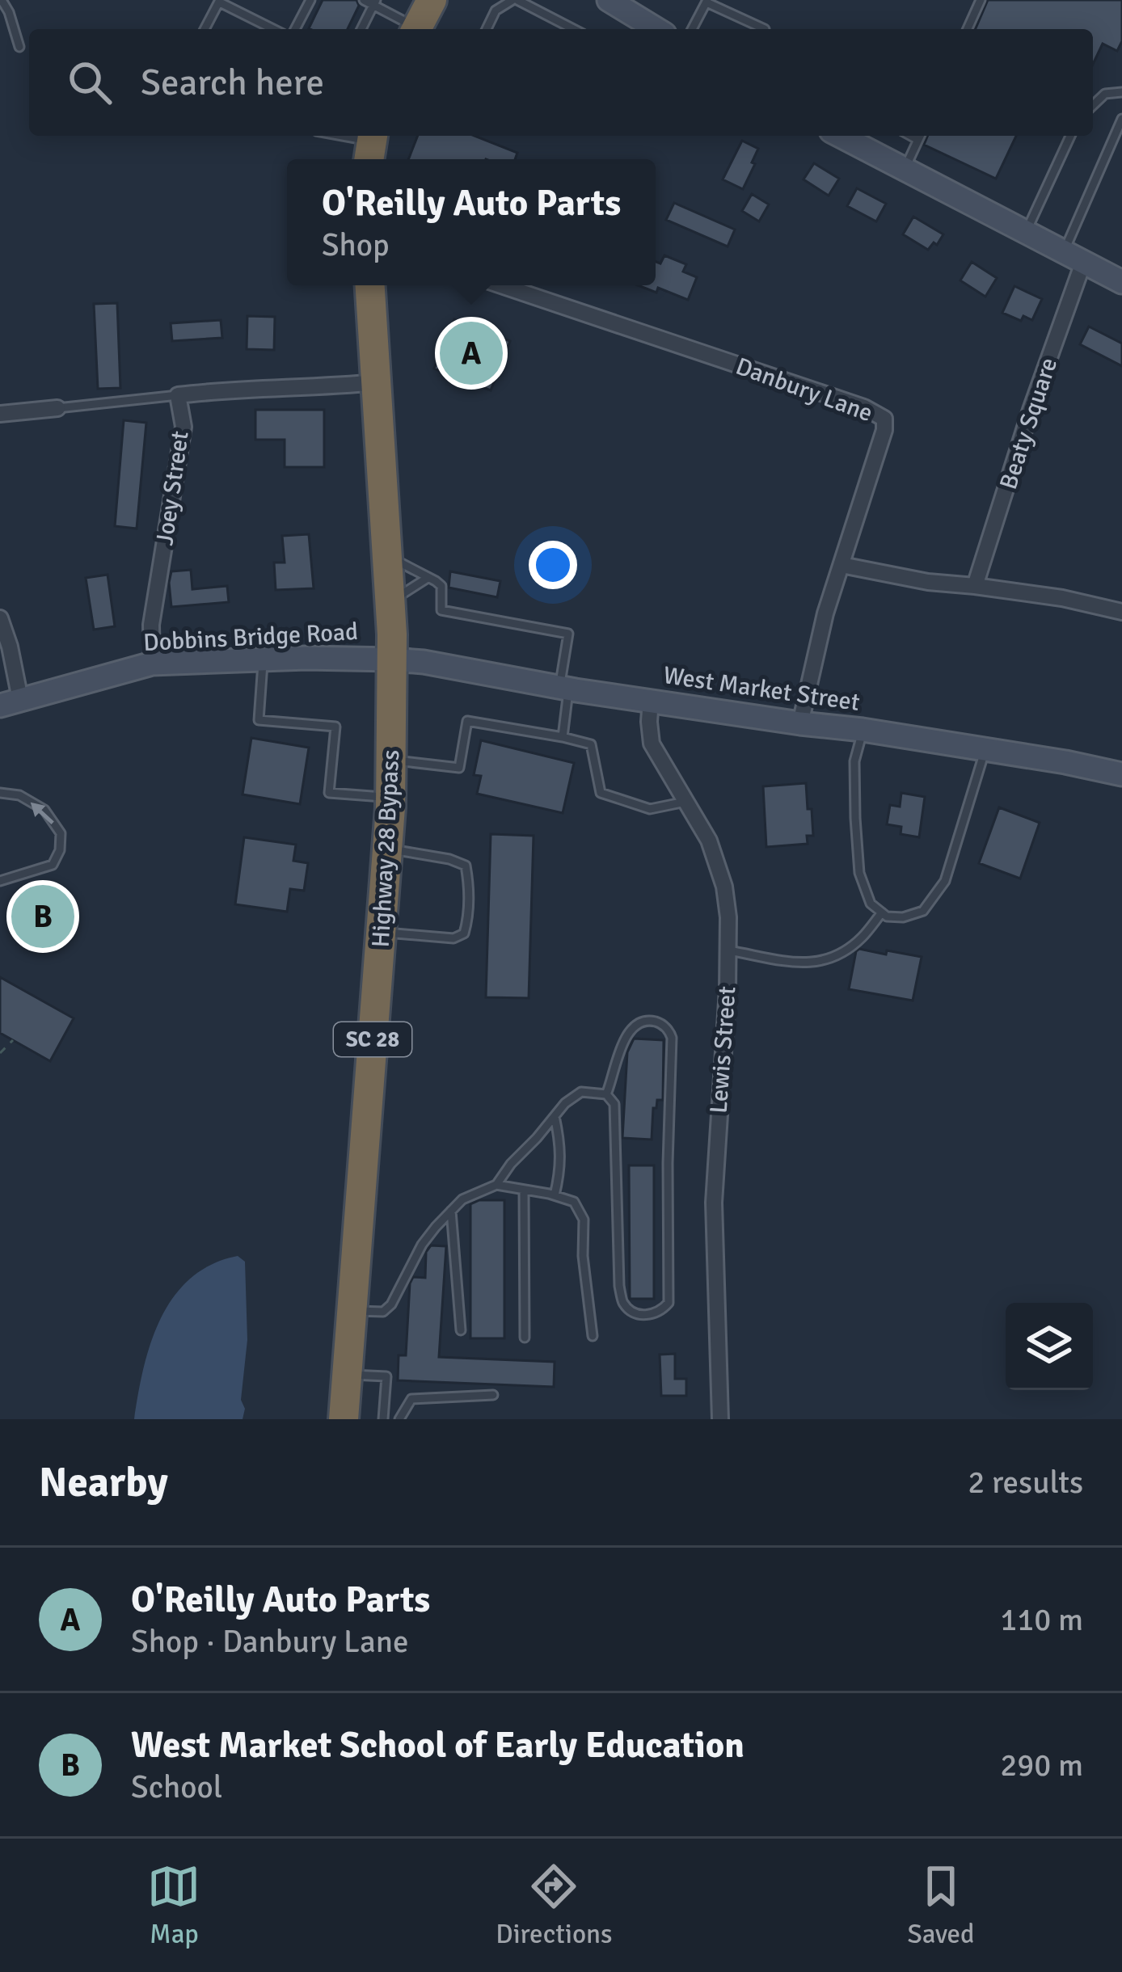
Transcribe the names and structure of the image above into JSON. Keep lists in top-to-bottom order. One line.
{"streets":{"highway":["Highway 28 Bypass","SC 28"],"main road":["Dobbins Bridge Road","West Market Street"],"street":["Danbury Lane","Beaty Square","Joey Street","Lewis Street"]},"crossings":[["Danbury Lane","West Market Street"],["Joey Street","Dobbins Bridge Road"],["Joey Street","Highway 28 Bypass"],["Dobbins Bridge Road","West Market Street"],["Dobbins Bridge Road","Highway 28 Bypass"],["West Market Street","Highway 28 Bypass"],["West Market Street","Lewis Street"]],"page":{"search":"Search here","popup":["O'Reilly Auto Parts","Shop"],"pins":["A","B"],"heading":["Nearby","2 results"],"list":[{"mark":"A","name":"O'Reilly Auto Parts","note":"Shop · Danbury Lane","value":"110 m"},{"mark":"B","name":"West Market School of Early Education","note":"School","value":"290 m"}],"nav":["Map","Directions","Saved"]}}
